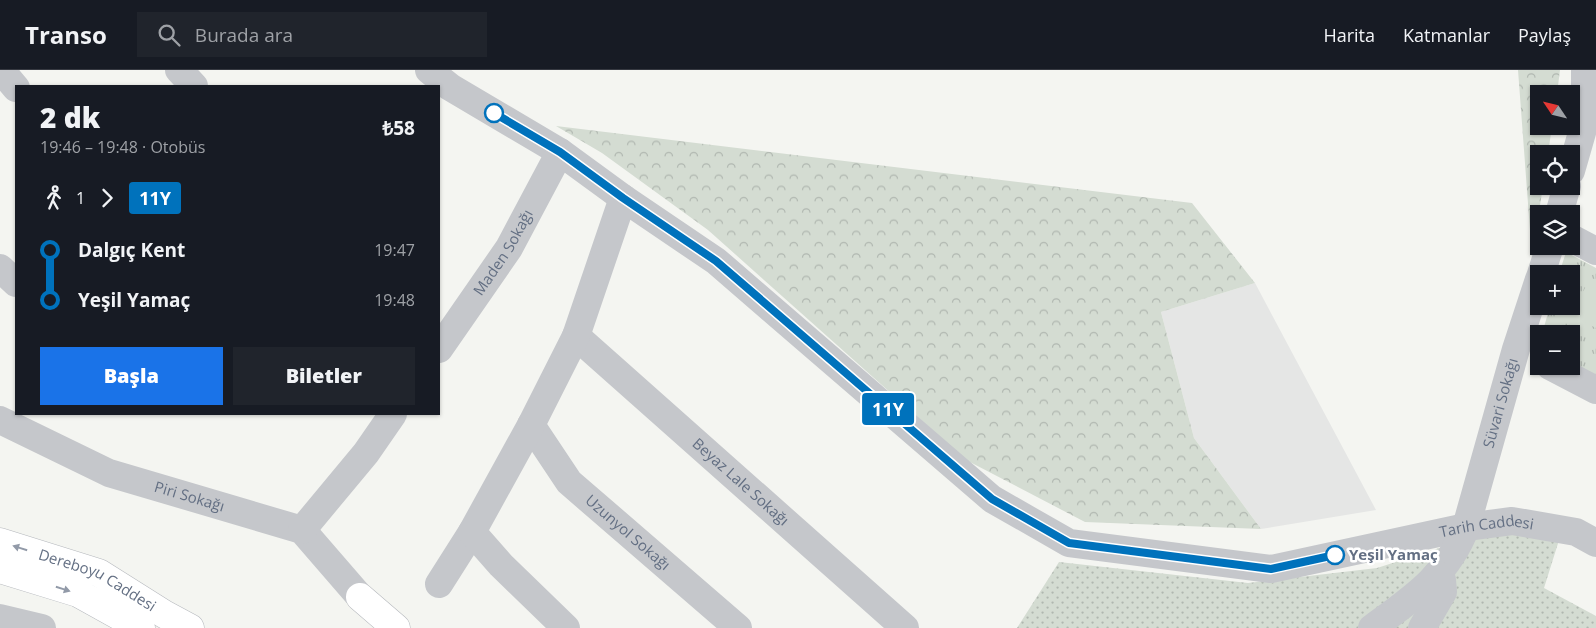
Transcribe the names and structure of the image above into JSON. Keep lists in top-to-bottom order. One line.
{"streets":{"main road":["Dereboyu Caddesi"],"street":["Maden Sokağı","Süvari Sokağı","Beyaz Lale Sokağı","Piri Sokağı","Tarih Caddesi","Uzunyol Sokağı"]},"crossings":[["Maden Sokağı","Tarih Caddesi"],["Süvari Sokağı","Tarih Caddesi"]],"places":["Yeşil Yamaç"],"lines":["bus line 11Y"],"north":"top left","page":{"header":"Transo","search":"Burada ara","nav":["Harita","Katmanlar","Paylaş"],"on_map":"11Y","map_buttons":["+","−"],"heading":["2 dk","19:46 – 19:48 · Otobüs","₺58"],"legs":["1","11Y"],"list":[{"name":"Dalgıç Kent","value":"19:47"},{"name":"Yeşil Yamaç","value":"19:48"}],"buttons":["Başla","Biletler"]}}
